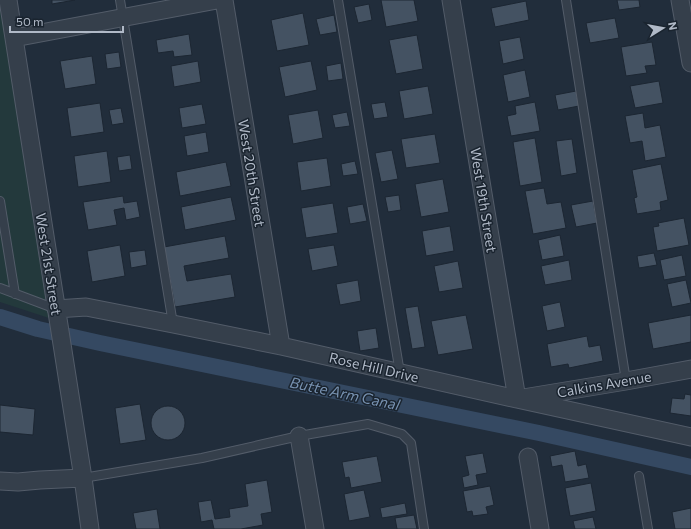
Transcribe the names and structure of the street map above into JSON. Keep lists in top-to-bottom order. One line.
{"streets":{"street":["West 20th Street","West 19th Street","West 21st Street","Rose Hill Drive","Calkins Avenue"]},"crossings":[["West 20th Street","Rose Hill Drive"],["West 19th Street","Rose Hill Drive"],["West 19th Street","Calkins Avenue"],["West 21st Street","Rose Hill Drive"],["Rose Hill Drive","Calkins Avenue"]],"water":["Butte Arm Canal"],"scale_bar":"50 m","north":"right"}
